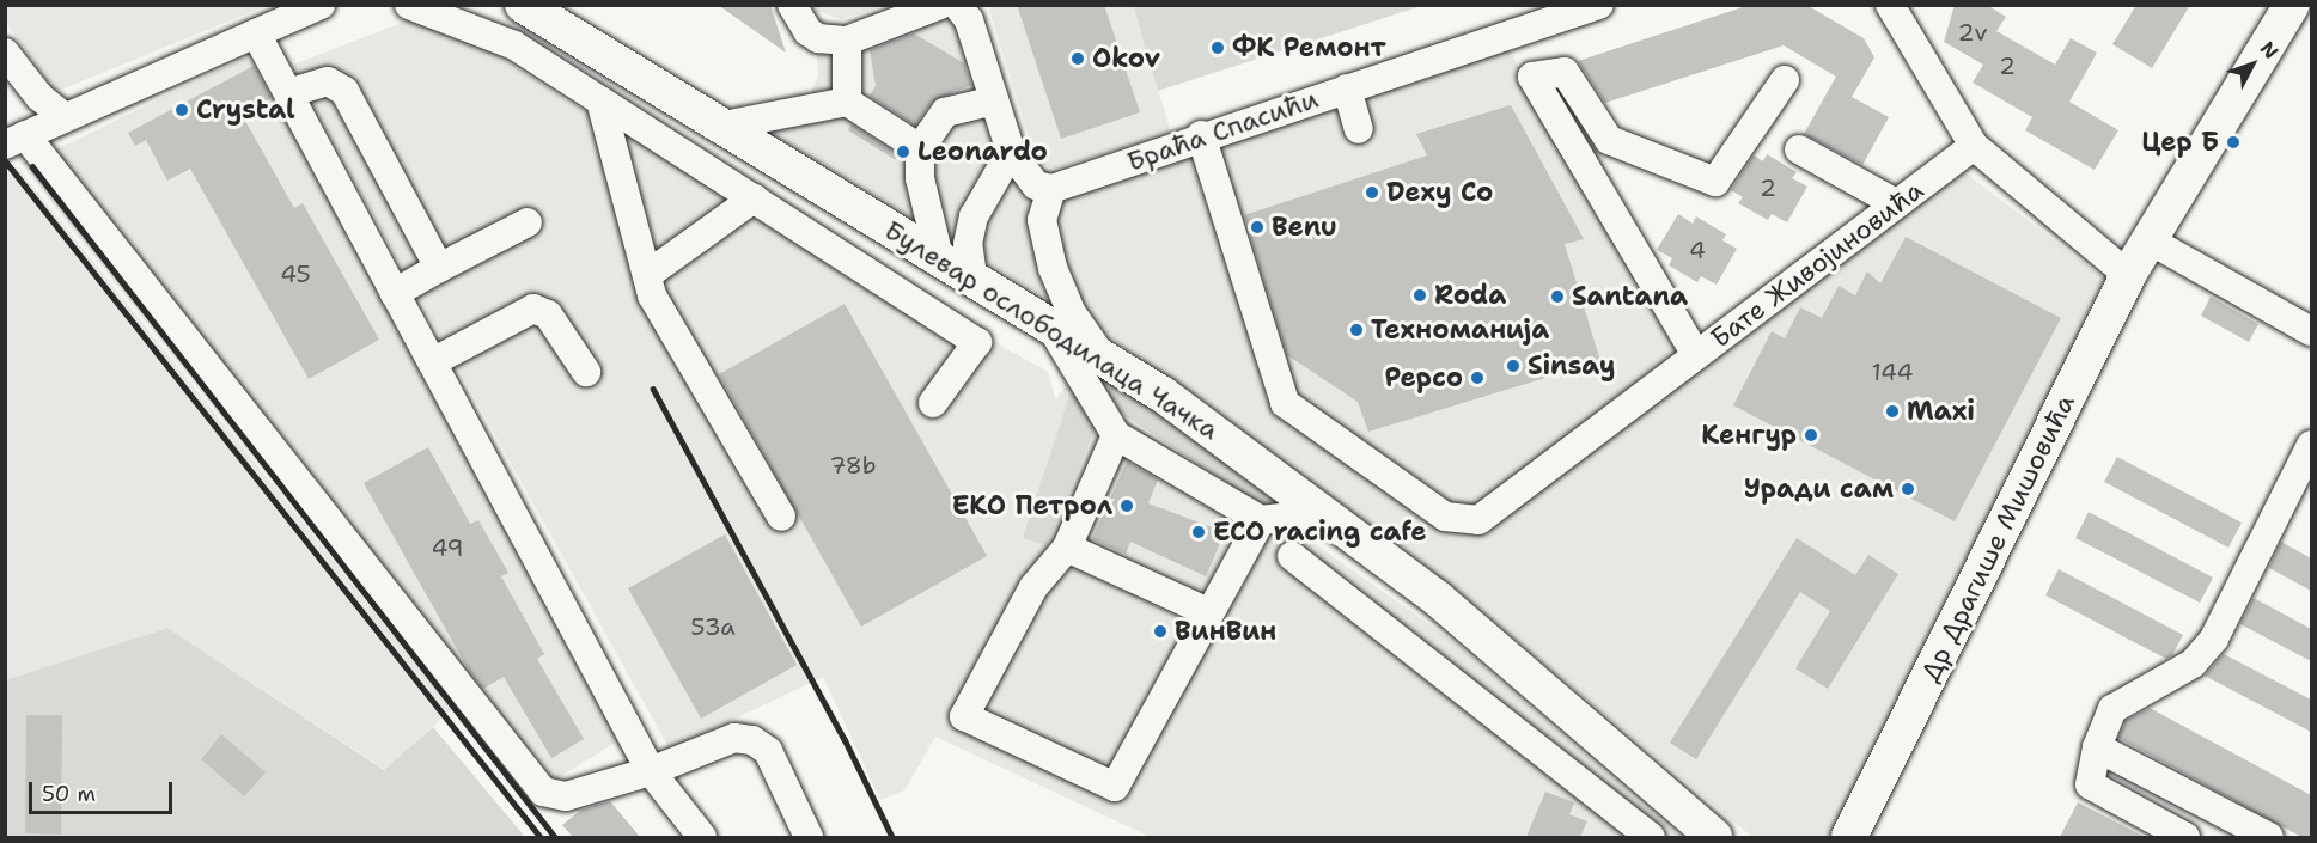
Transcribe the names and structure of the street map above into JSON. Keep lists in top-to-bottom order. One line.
{"streets":{"main road":["Булевар ослободилаца Чачка","Др Драгише Мишовића"],"street":["Браћа Спасићи","Бате Живојиновића"]},"crossings":[["Браћа Спасићи","Бате Живојиновића"]],"places":["ФК Ремонт","Okov","Crystal","Цер Б","Leonardo","Dexy Co","Benu","Roda","Santana","Техноманија","Sinsay","Pepco","Maxi","Кенгур","Уради сам","ЕКО Петрол","ECO racing cafe","ВинВин"],"house_numbers":["2v","2","2","4","45","144","78b","49","53a"],"scale_bar":"50 m","north":"top right"}
